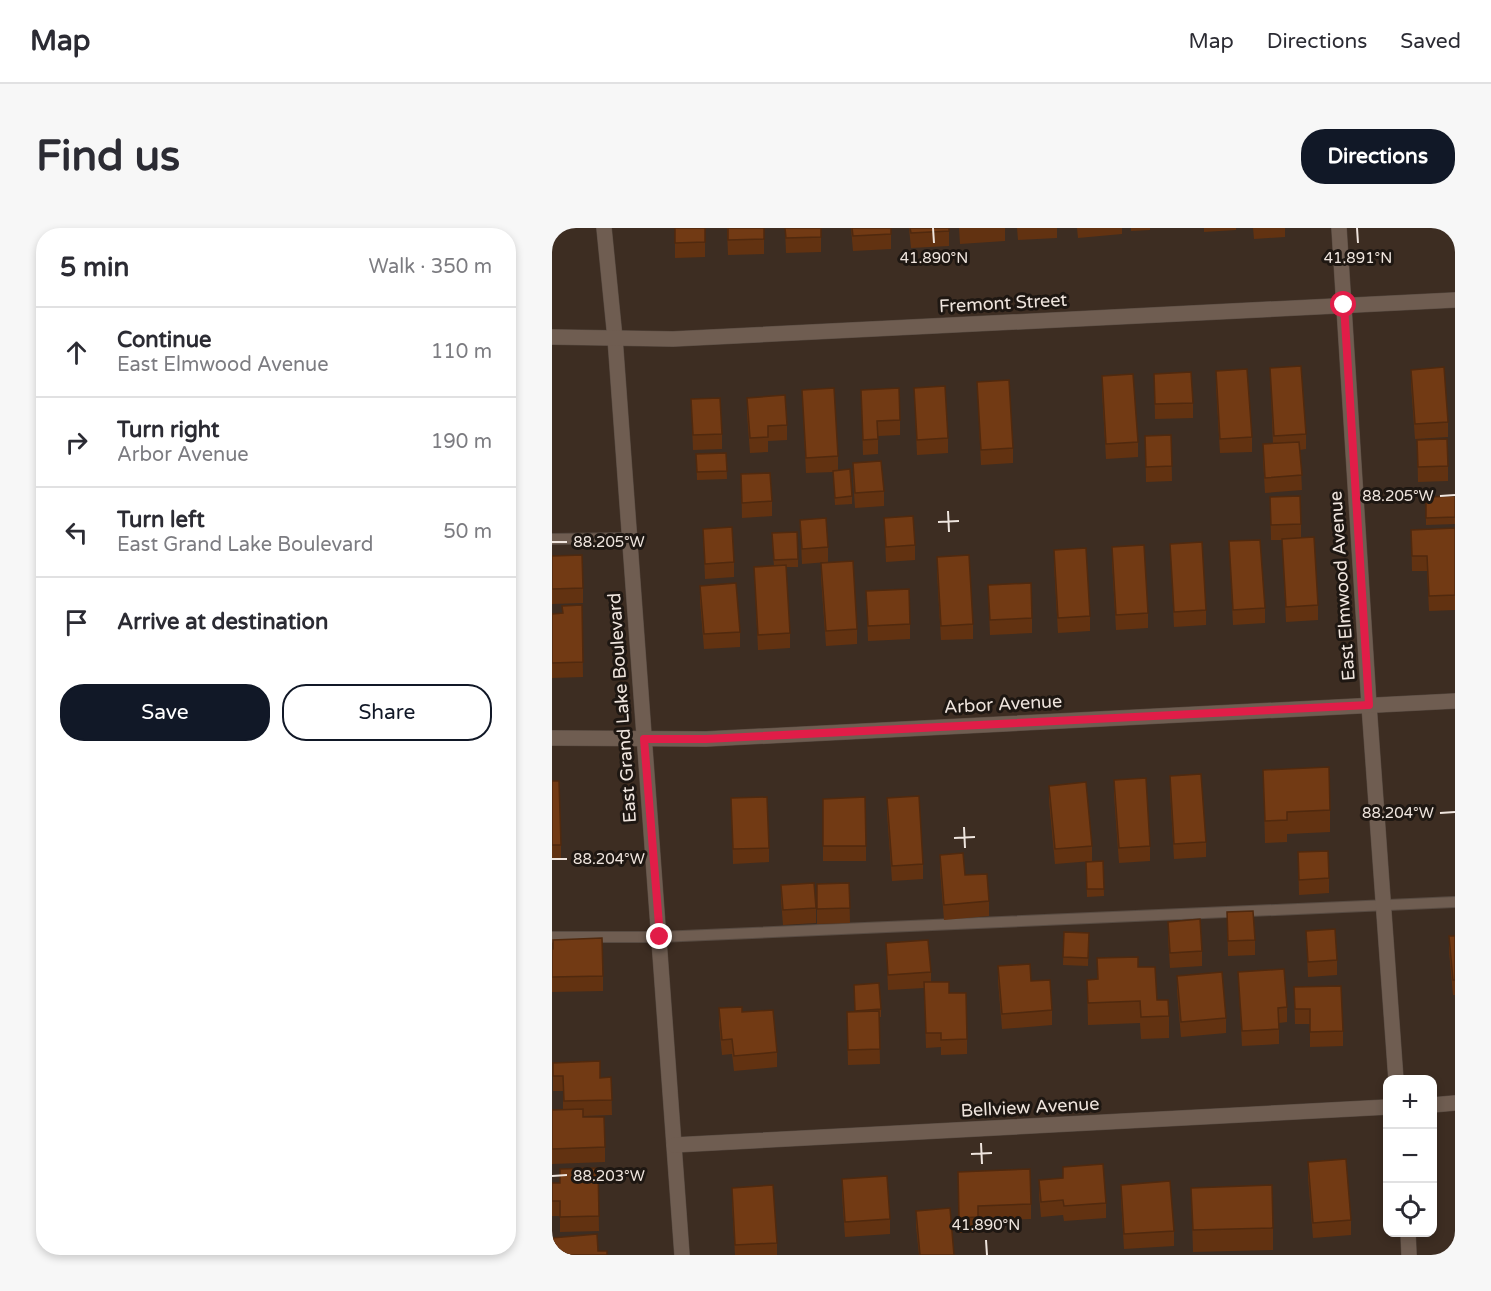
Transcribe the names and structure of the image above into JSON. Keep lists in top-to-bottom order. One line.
{"streets":{"street":["Fremont Street","East Elmwood Avenue","Arbor Avenue","East Grand Lake Boulevard","Bellview Avenue"]},"crossings":[["Fremont Street","East Elmwood Avenue"],["Fremont Street","East Grand Lake Boulevard"],["East Elmwood Avenue","Arbor Avenue"],["Arbor Avenue","East Grand Lake Boulevard"],["East Grand Lake Boulevard","Bellview Avenue"]],"page":{"header":"Map","nav":["Map","Directions","Saved"],"buttons":["Directions",["Save","Share"]],"title":"Find us","heading":["5 min","Walk · 350 m"],"list":[["Continue","East Elmwood Avenue","110 m"],["Turn right","Arbor Avenue","190 m"],["Turn left","East Grand Lake Boulevard","50 m"],"Arrive at destination"],"map_buttons":["+","−"]},"coordinates":["41.890°N","41.891°N","88.205°W","88.204°W","88.203°W"]}
